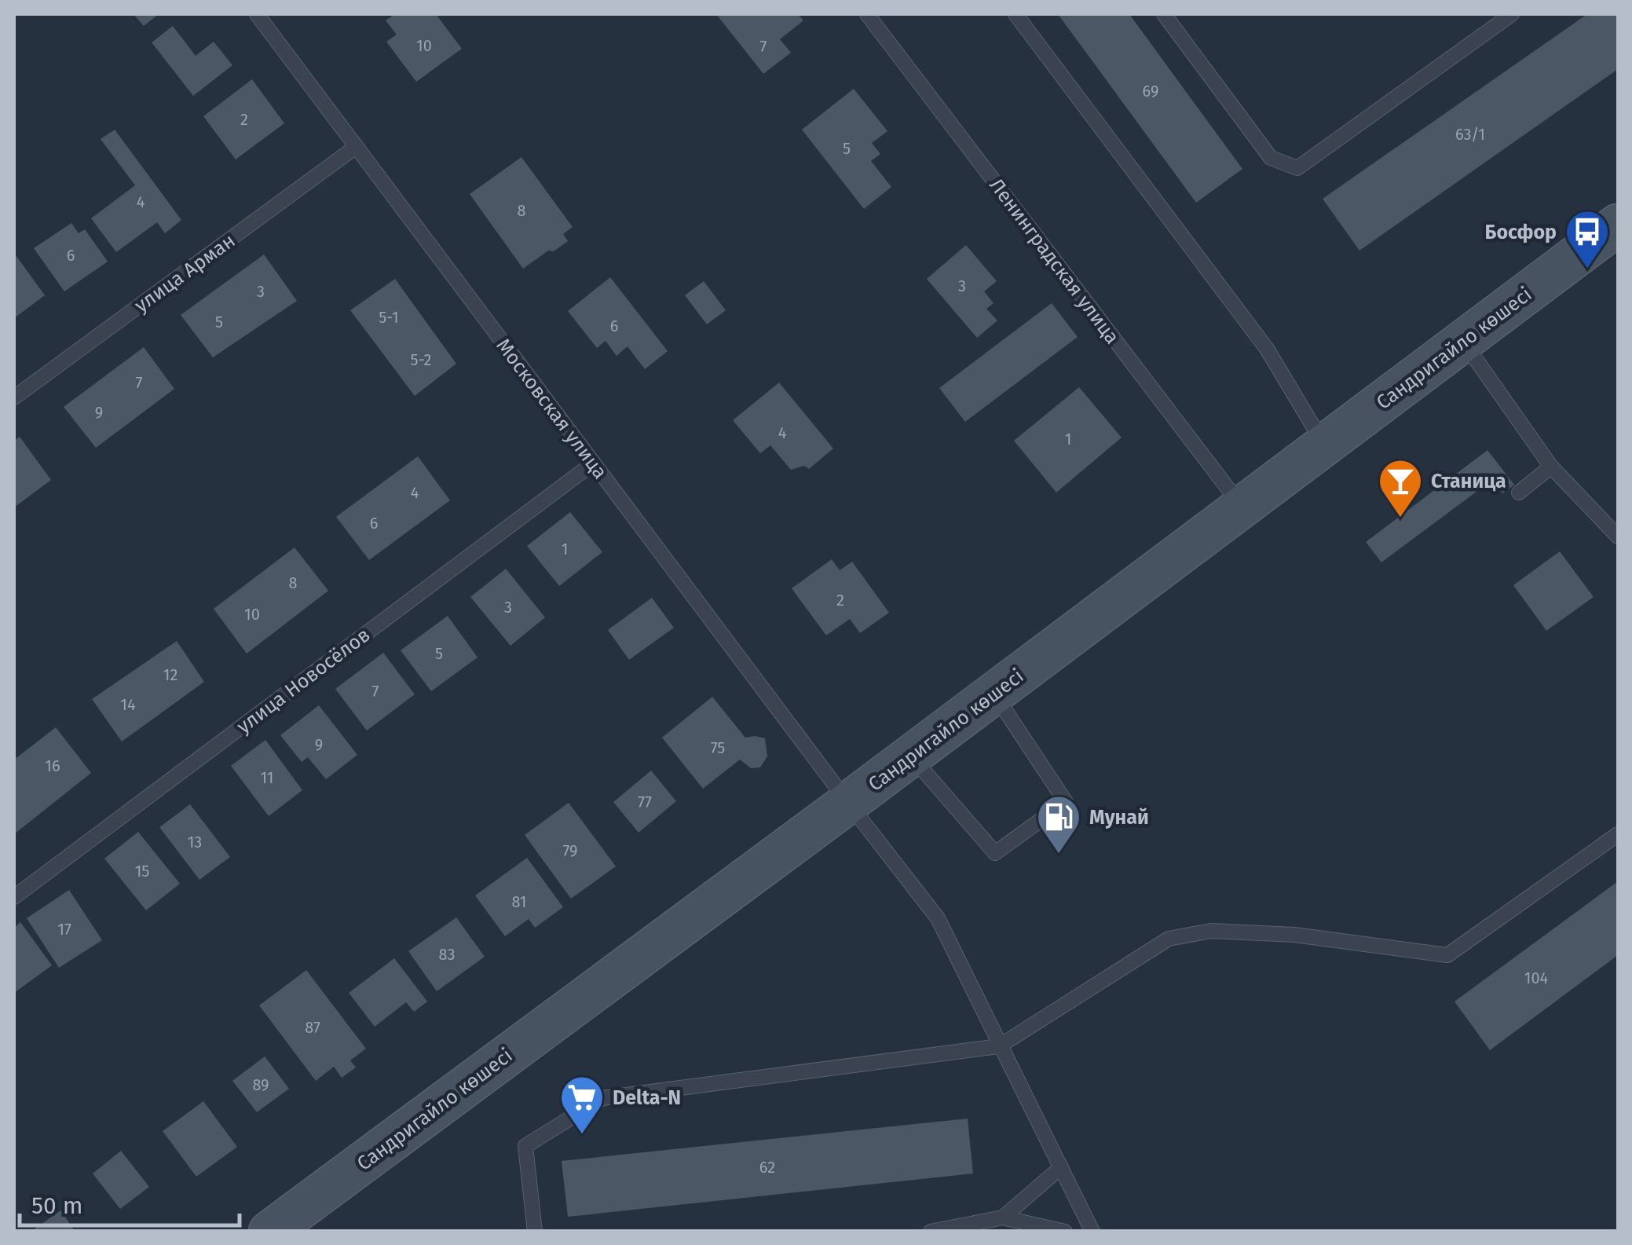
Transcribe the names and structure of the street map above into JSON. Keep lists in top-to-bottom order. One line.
{"streets":{"street":["Сандригайло көшесі"],"lane":["Ленинградская улица","улица Арман","Московская улица","улица Новосёлов"]},"crossings":[["Ленинградская улица","Сандригайло көшесі"],["улица Арман","Московская улица"],["Сандригайло көшесі","Московская улица"],["Московская улица","улица Новосёлов"]],"places":{"bus stop":["Босфор"],"bar":["Станица"],"fuel station":["Мунай"],"supermarket":["Delta-N"]},"house_numbers":["10","7","69","2","63/1","5","4","8","6","3","3","5-1","5","6","5-2","7","9","4","1","4","6","1","8","2","3","10","5","12","7","14","9","75","16","11","77","13","79","15","81","17","83","104","87","89","62"],"scale_bar":"50 m"}
